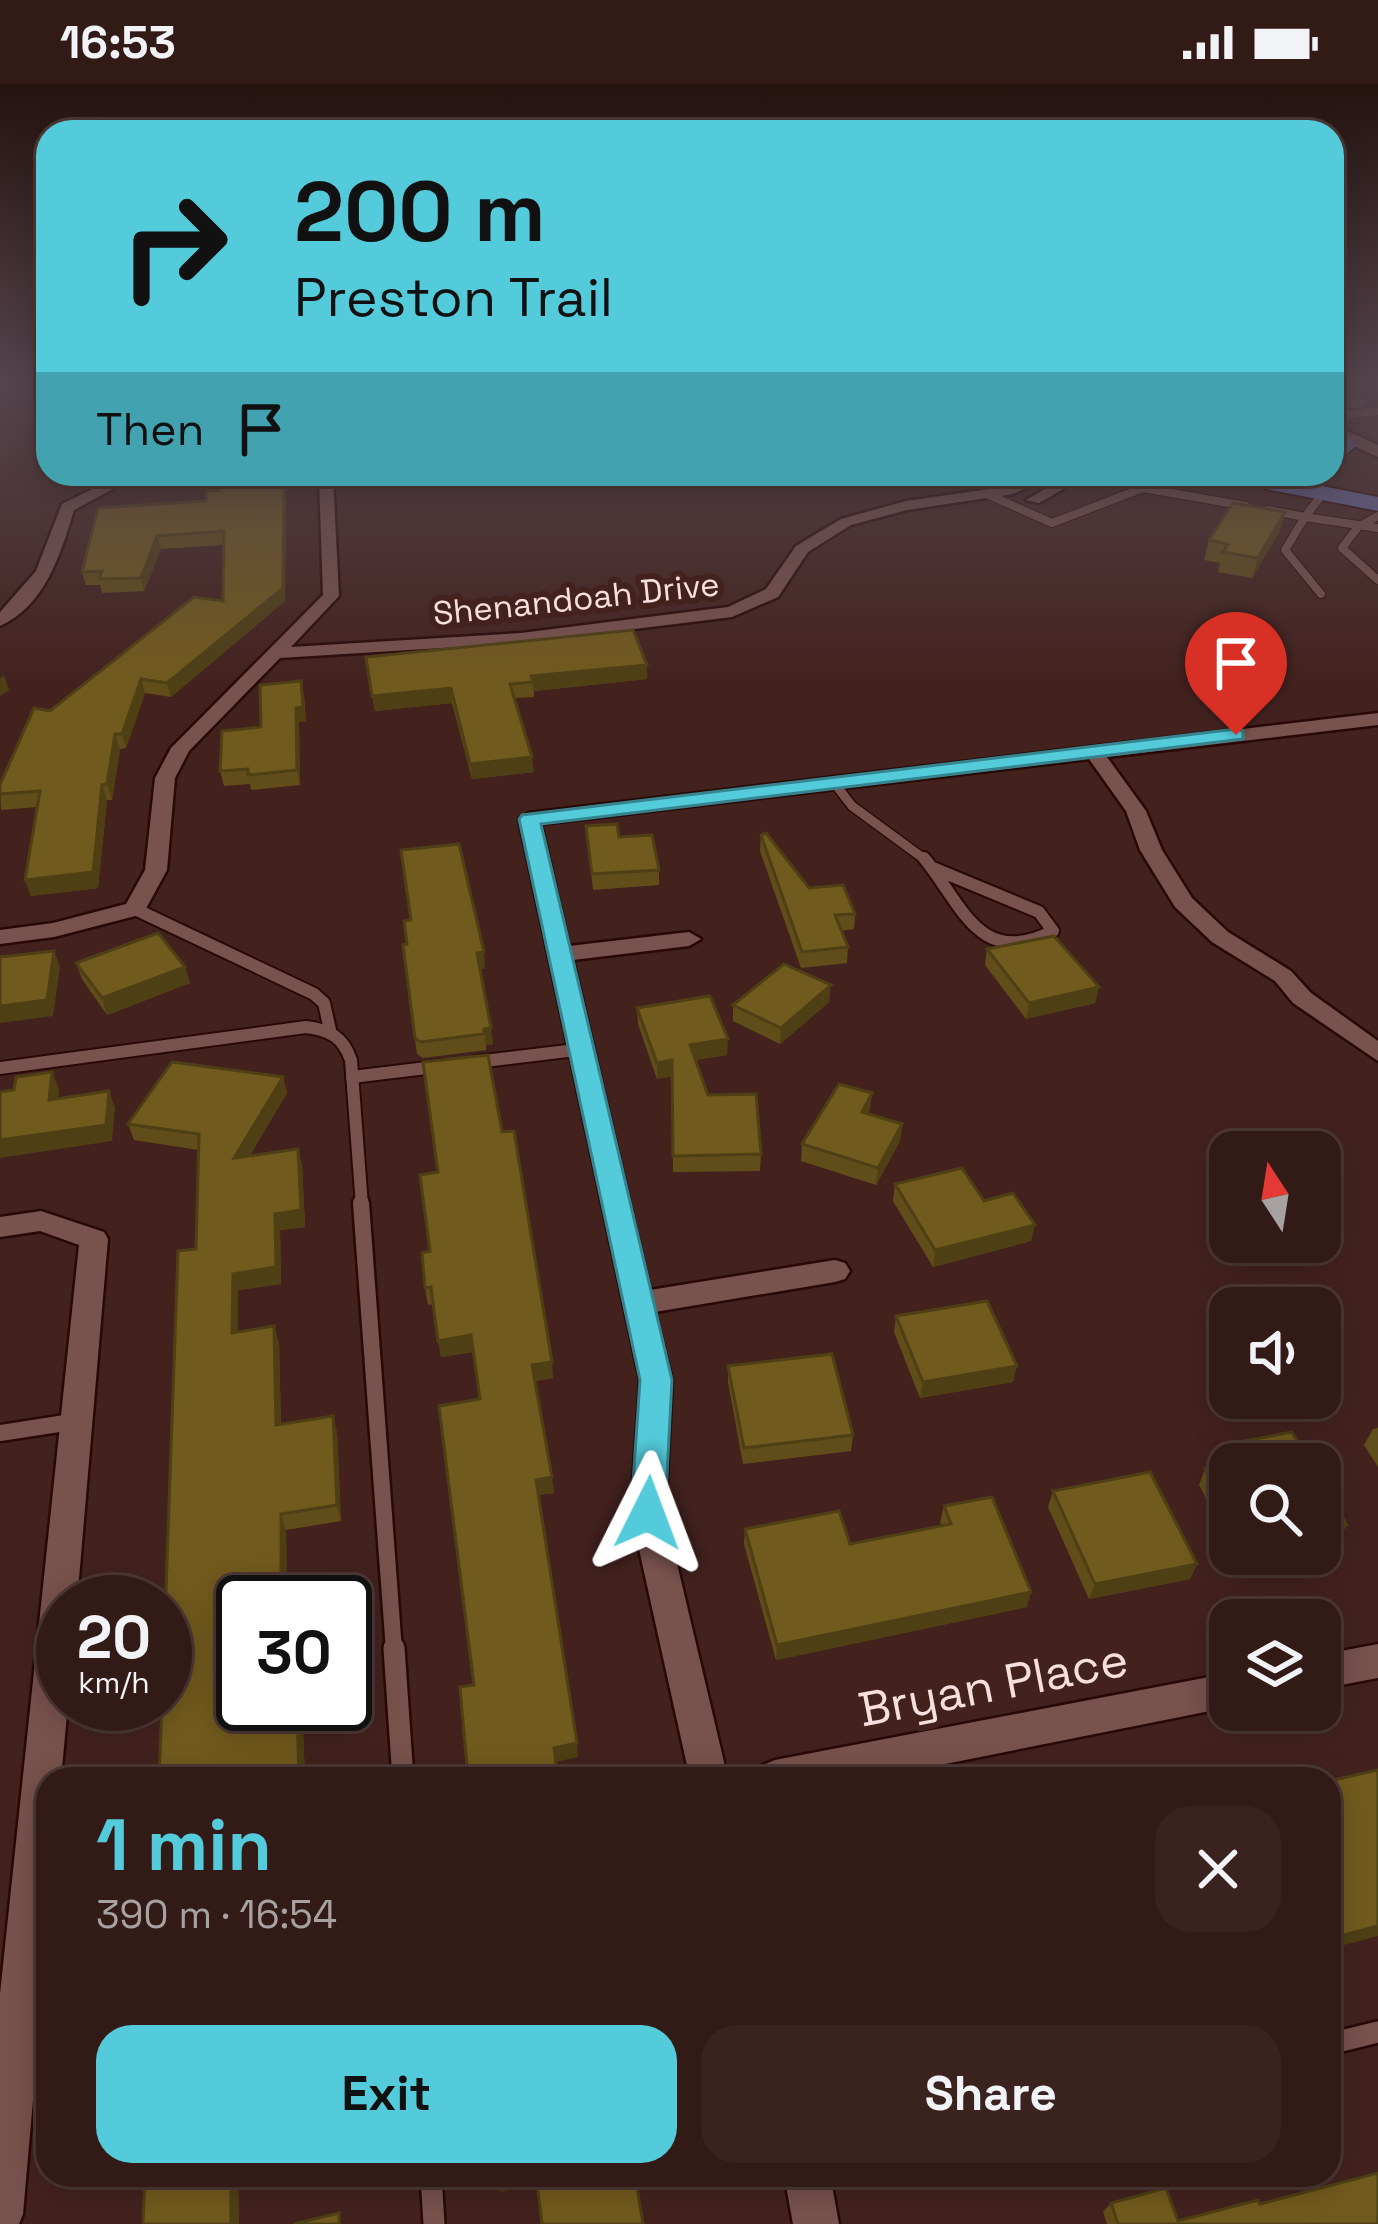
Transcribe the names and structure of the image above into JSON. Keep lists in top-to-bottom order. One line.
{"streets":{"street":["Shenandoah Drive","Bryan Place"]},"north":"top","page":{"status":"16:53","turn":["200 m","Preston Trail"],"then":"Then","speed":"20 km/h","limit":"30","heading":["1 min","390 m · 16:54"],"buttons":["Exit","Share"]}}
